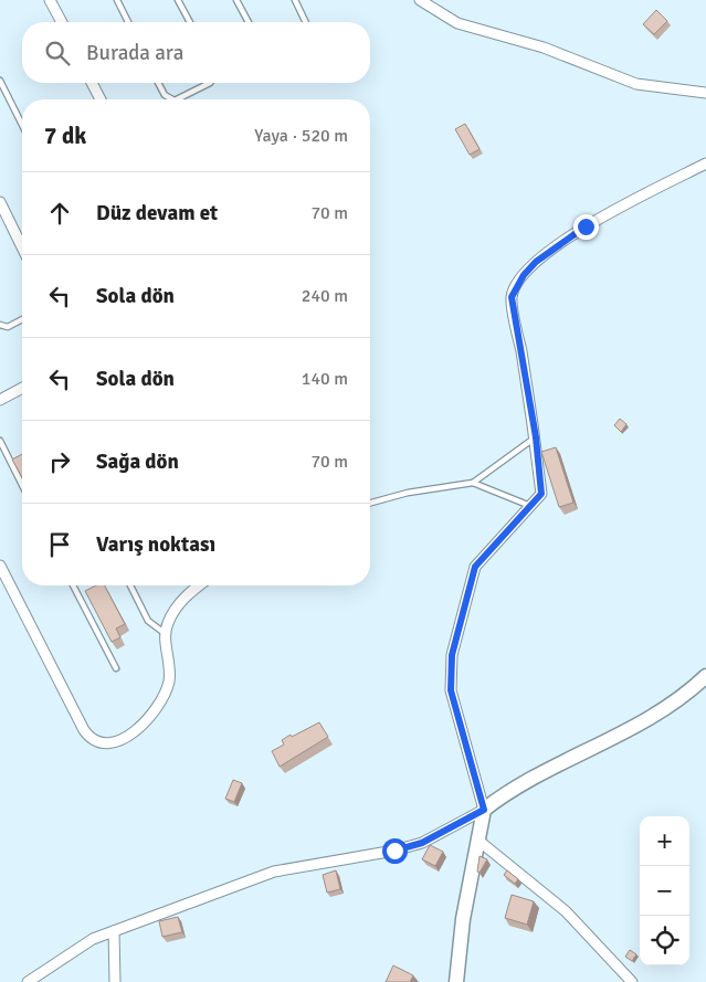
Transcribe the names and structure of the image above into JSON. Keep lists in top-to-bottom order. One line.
{"page":{"search":"Burada ara","heading":["7 dk","Yaya · 520 m"],"list":[["Düz devam et","70 m"],["Sola dön","240 m"],["Sola dön","140 m"],["Sağa dön","70 m"],"Varış noktası"],"map_buttons":["+","−"]}}
